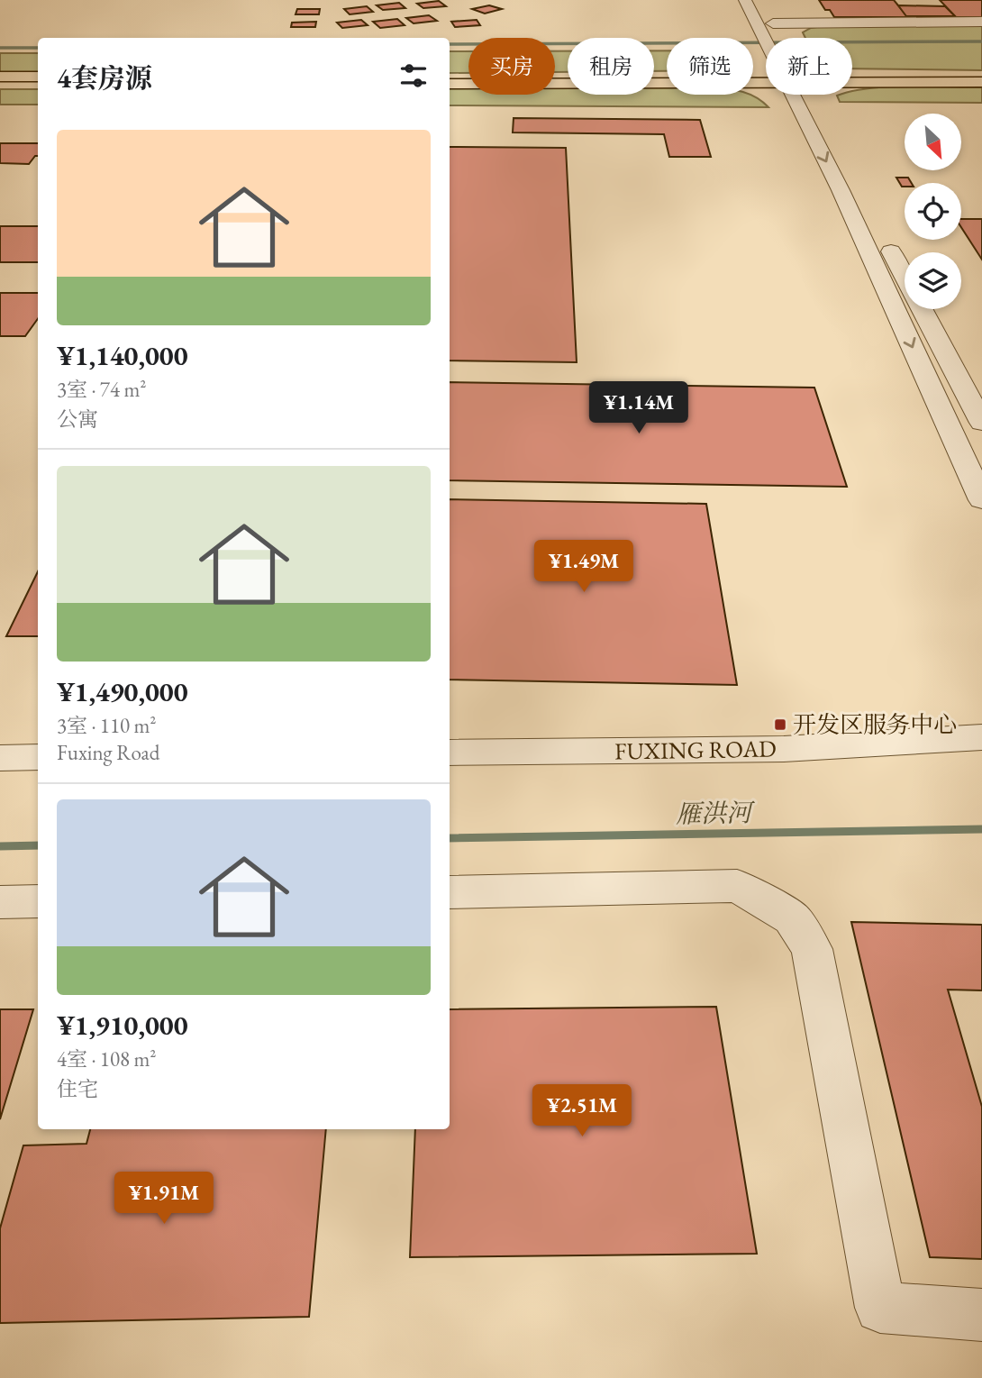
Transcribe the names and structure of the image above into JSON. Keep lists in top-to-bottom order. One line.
{"streets":{"street":["FUXING ROAD"]},"water":["雁洪河"],"places":{"transit":["开发区服务中心"]},"north":"bottom right","page":{"chip":["买房","租房","筛选","新上"],"heading":"4套房源","list":[{"name":"¥1,140,000","note":"3室 · 74 m² · 公寓"},{"name":"¥1,490,000","note":"3室 · 110 m² · Fuxing Road"},{"name":"¥1,910,000","note":"4室 · 108 m² · 住宅"}],"price":["¥1.14M","¥1.49M","¥2.51M","¥1.91M"]}}
